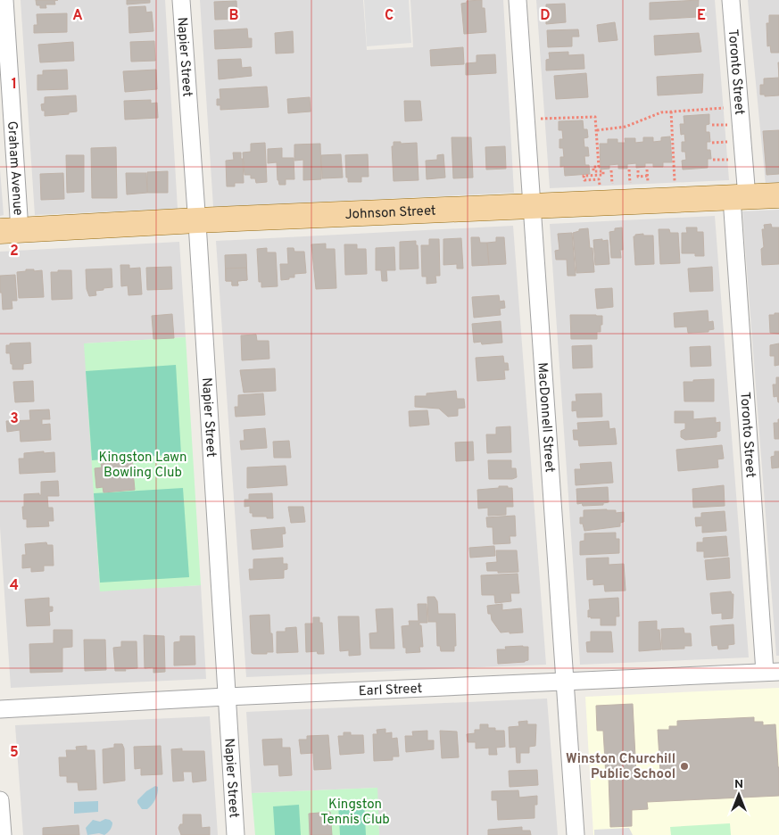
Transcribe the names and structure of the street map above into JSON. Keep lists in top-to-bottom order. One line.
{"streets":{"main road":["Johnson Street"],"street":["Napier Street","Toronto Street","Graham Avenue","MacDonnell Street","Earl Street"]},"crossings":[["Napier Street","Johnson Street"],["Napier Street","Earl Street"],["Toronto Street","Johnson Street"],["Toronto Street","Earl Street"],["Graham Avenue","Johnson Street"],["Johnson Street","MacDonnell Street"],["MacDonnell Street","Earl Street"]],"parks":["Kingston Lawn Bowling Club","Kingston Tennis Club"],"places":["Winston Churchill Public School"],"north":"top","grid":{"columns":["A","B","C","D","E"],"rows":["1","2","3","4","5"]}}
